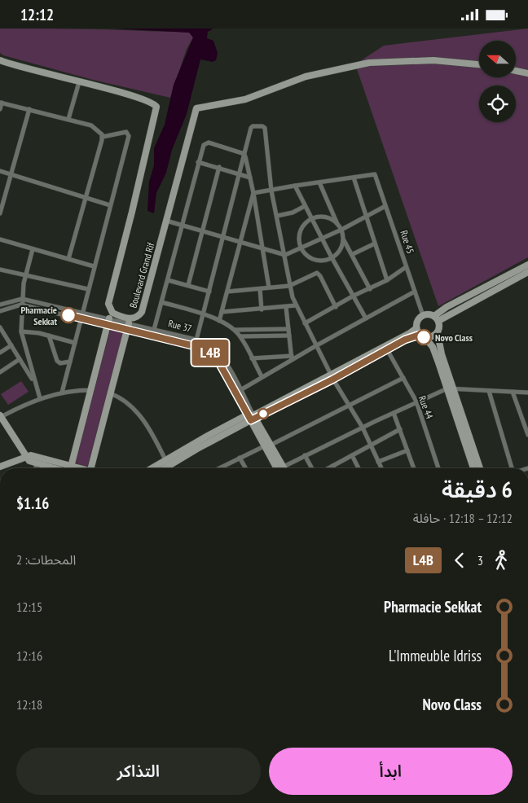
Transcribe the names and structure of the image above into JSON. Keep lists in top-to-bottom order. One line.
{"streets":{"street":["Rue 45","Boulevard Grand Rif","Rue 37","Rue 44"]},"places":["Pharmacie Sekkat","Novo Class"],"lines":["bus line L4B"],"north":"left","page":{"status":"12:12","on_map":"L4B","heading":["6 دقيقة","12:12 – 12:18 · حافلة","$1.16"],"legs":["3","L4B","المحطات: 2"],"list":[{"name":"Pharmacie Sekkat","value":"12:15"},{"name":"L'Immeuble Idriss","value":"12:16"},{"name":"Novo Class","value":"12:18"}],"buttons":["ابدأ","التذاكر"]}}
